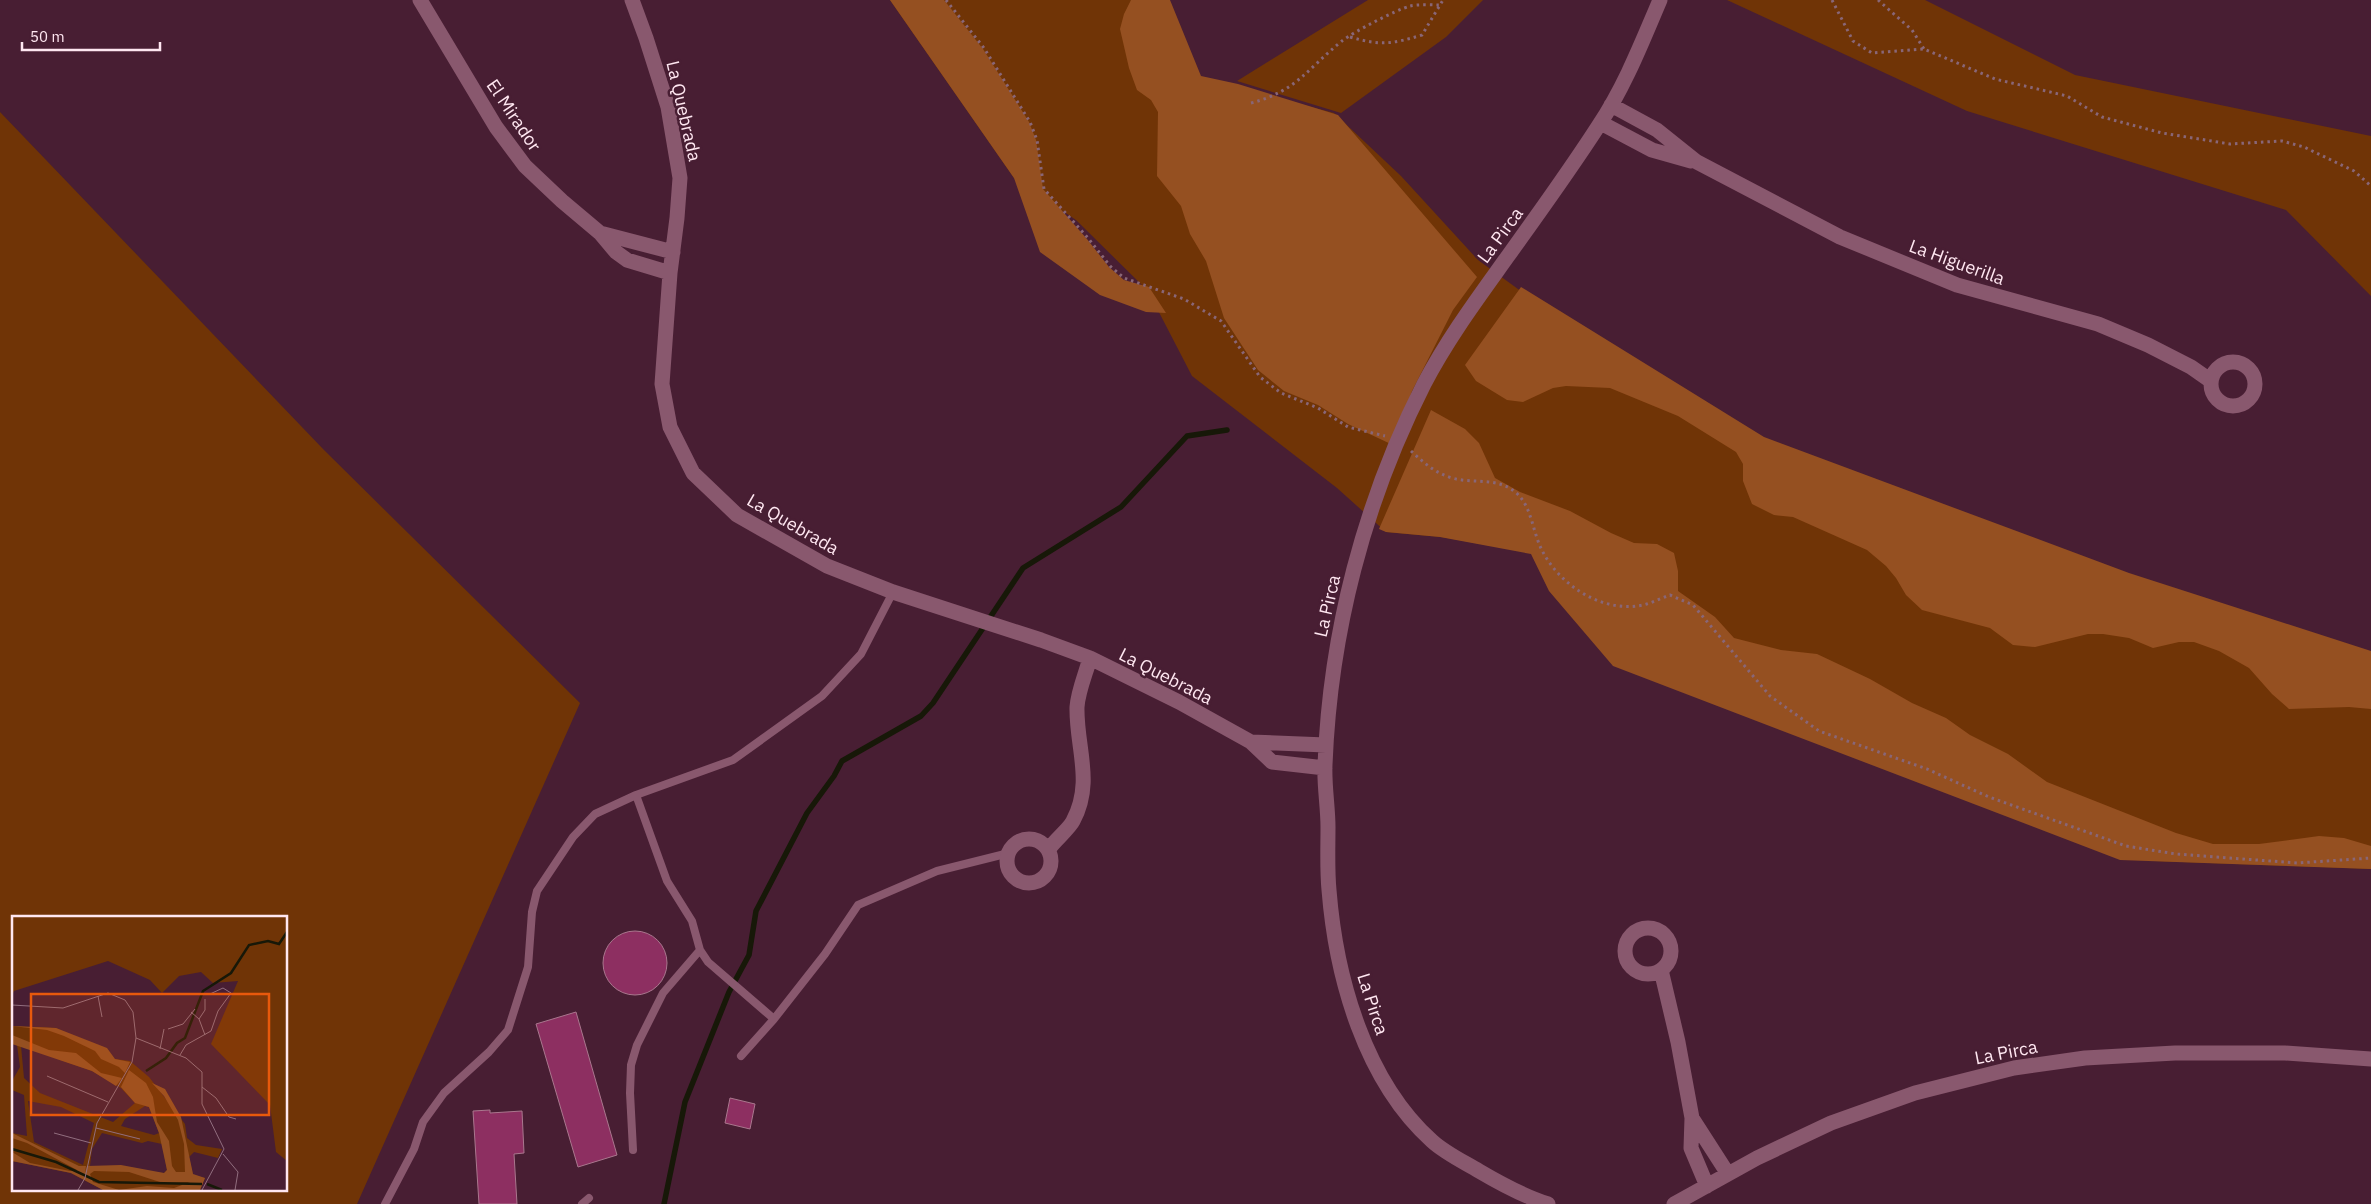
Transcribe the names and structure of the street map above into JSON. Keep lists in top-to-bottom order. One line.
{"streets":{"street":["La Quebrada","El Mirador","La Pirca","La Higuerilla"]},"crossings":[["La Quebrada","El Mirador"],["La Quebrada","La Pirca"],["La Pirca","La Higuerilla"]],"scale_bar":"50 m"}
